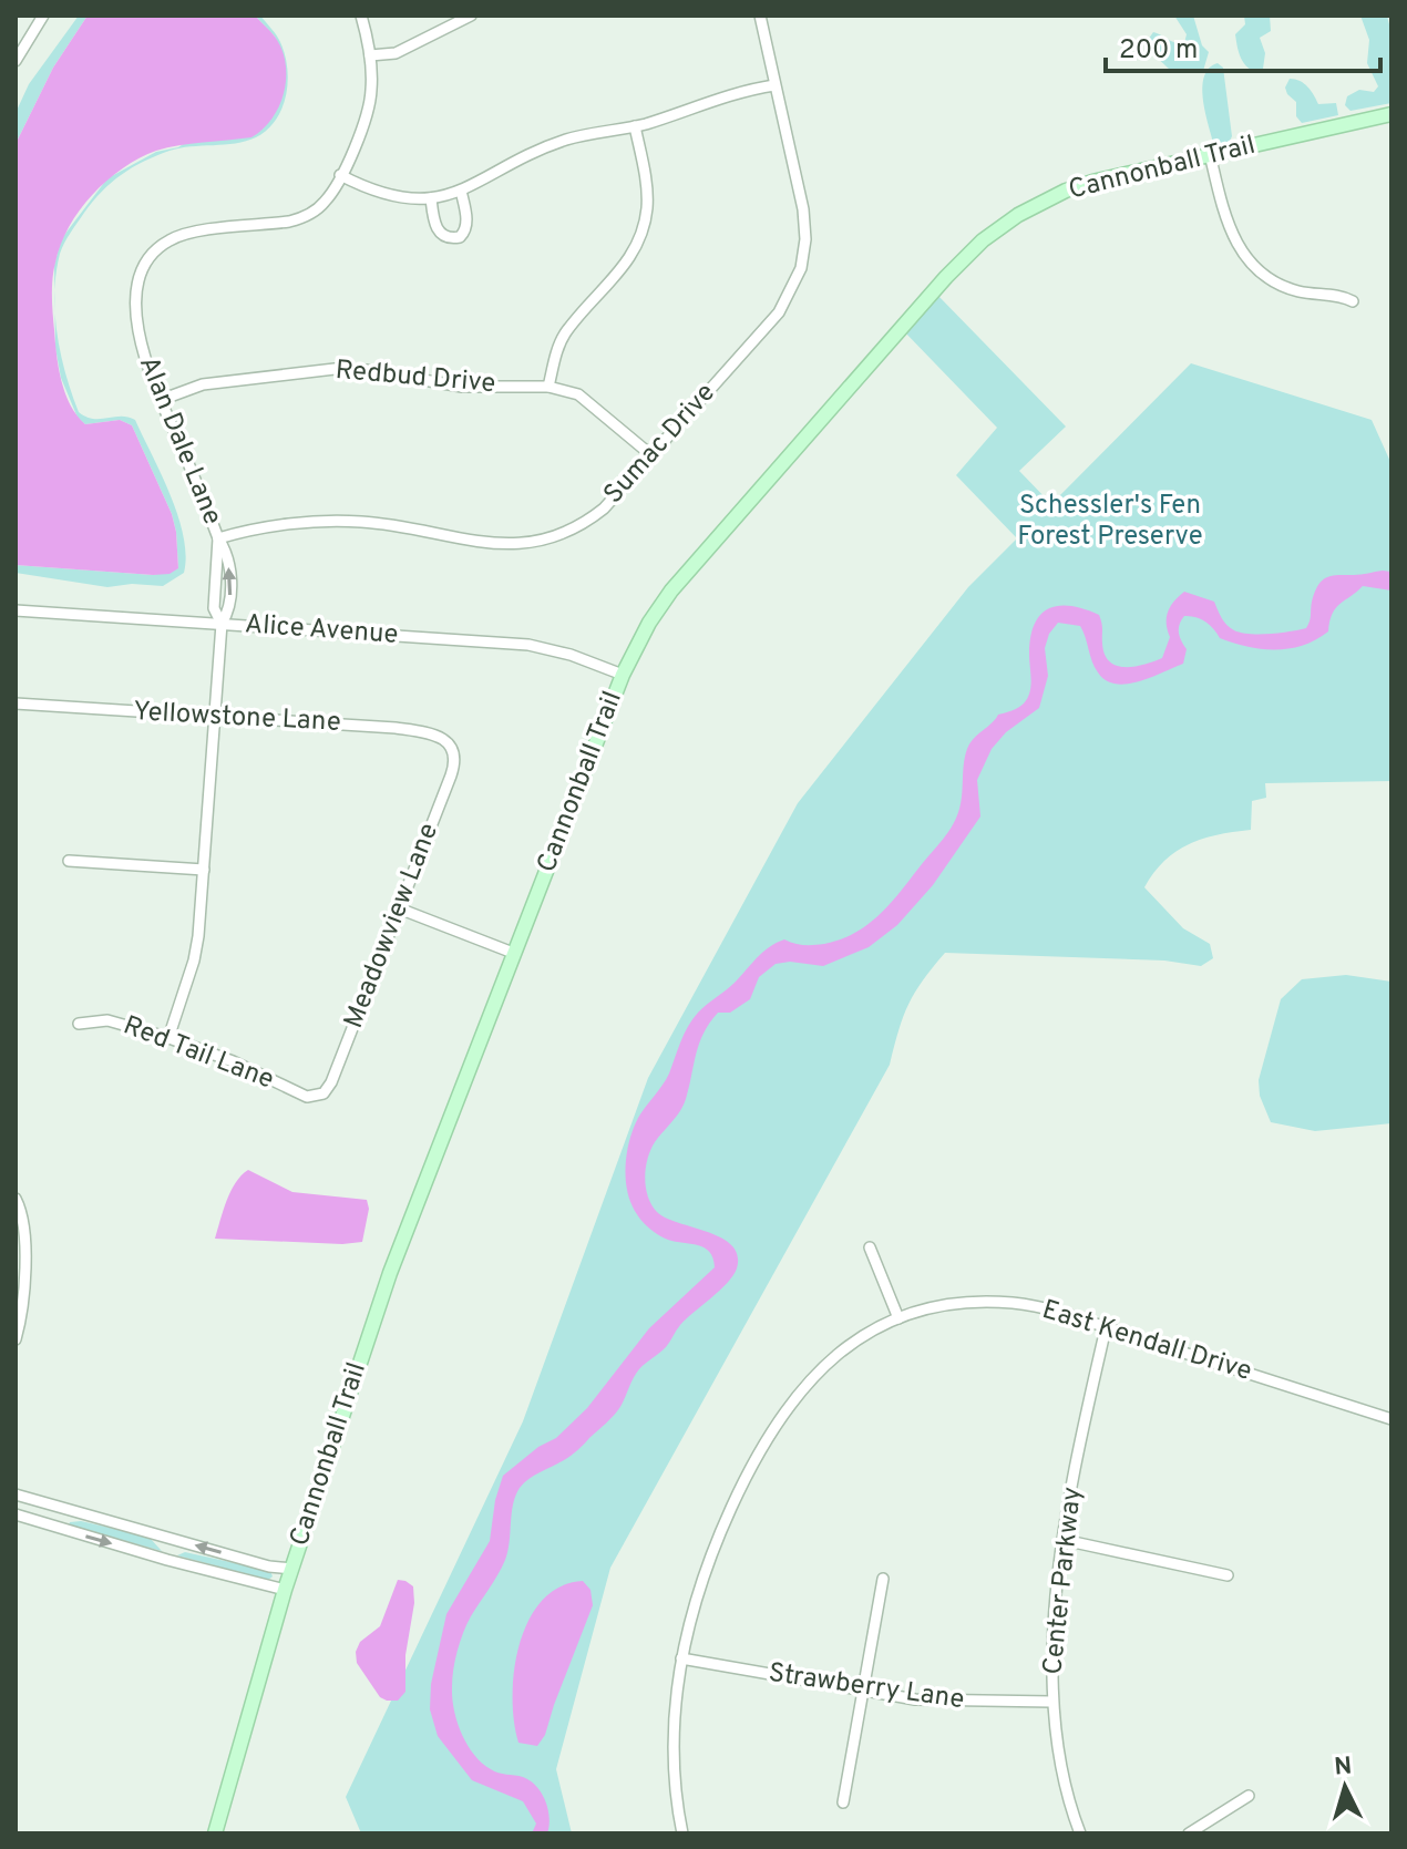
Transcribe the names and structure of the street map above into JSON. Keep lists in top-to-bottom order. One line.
{"streets":{"main road":["Cannonball Trail"],"street":["Redbud Drive","Alan Dale Lane","Sumac Drive","Alice Avenue","Yellowstone Lane","Meadowview Lane","Red Tail Lane","East Kendall Drive","Center Parkway","Strawberry Lane"]},"crossings":[["Cannonball Trail","Alice Avenue"],["Redbud Drive","Alan Dale Lane"],["Redbud Drive","Sumac Drive"],["Alan Dale Lane","Sumac Drive"],["Alan Dale Lane","Alice Avenue"],["Alan Dale Lane","Yellowstone Lane"],["Alan Dale Lane","Red Tail Lane"],["Yellowstone Lane","Meadowview Lane"],["Meadowview Lane","Red Tail Lane"],["East Kendall Drive","Center Parkway"],["East Kendall Drive","Strawberry Lane"],["Center Parkway","Strawberry Lane"]],"parks":["Schessler's Fen Forest Preserve"],"scale_bar":"200 m","north":"top"}
